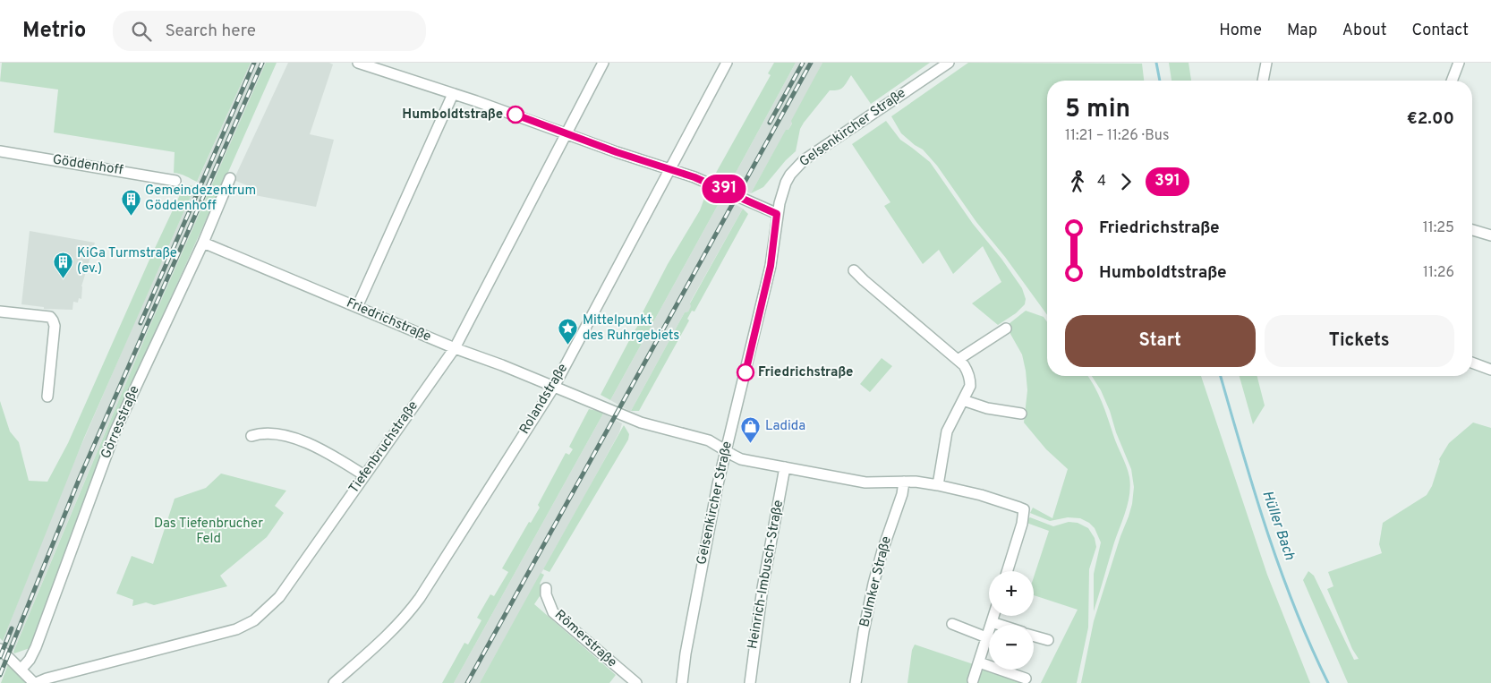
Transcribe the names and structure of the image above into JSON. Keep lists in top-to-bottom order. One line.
{"streets":{"street":["Gelsenkircher Straße","Göddenhoff","Friedrichstraße","Rolandstraße","Görresstraße","Tiefenbruchstraße","Heinrich-Imbusch-Straße","Bulmker Straße","Römerstraße"]},"crossings":[["Gelsenkircher Straße","Friedrichstraße"],["Friedrichstraße","Rolandstraße"],["Friedrichstraße","Görresstraße"],["Friedrichstraße","Tiefenbruchstraße"]],"water":["Hüller Bach"],"parks":["Das Tiefenbrucher Feld"],"places":{"other":["Humboldtstraße","Friedrichstraße"],"building":["Gemeindezentrum Göddenhoff","KiGa Turmstraße (ev.)"],"place":["Mittelpunkt des Ruhrgebiets"],"shop":["Ladida"]},"lines":["bus line 391"],"page":{"header":"Metrio","search":"Search here","nav":["Home","Map","About","Contact"],"on_map":"391","heading":["5 min","11:21 – 11:26 · Bus","€2.00"],"legs":["4","391"],"list":[{"name":"Friedrichstraße","value":"11:25"},{"name":"Humboldtstraße","value":"11:26"}],"buttons":["Start","Tickets"],"map_buttons":["+","−"]}}
